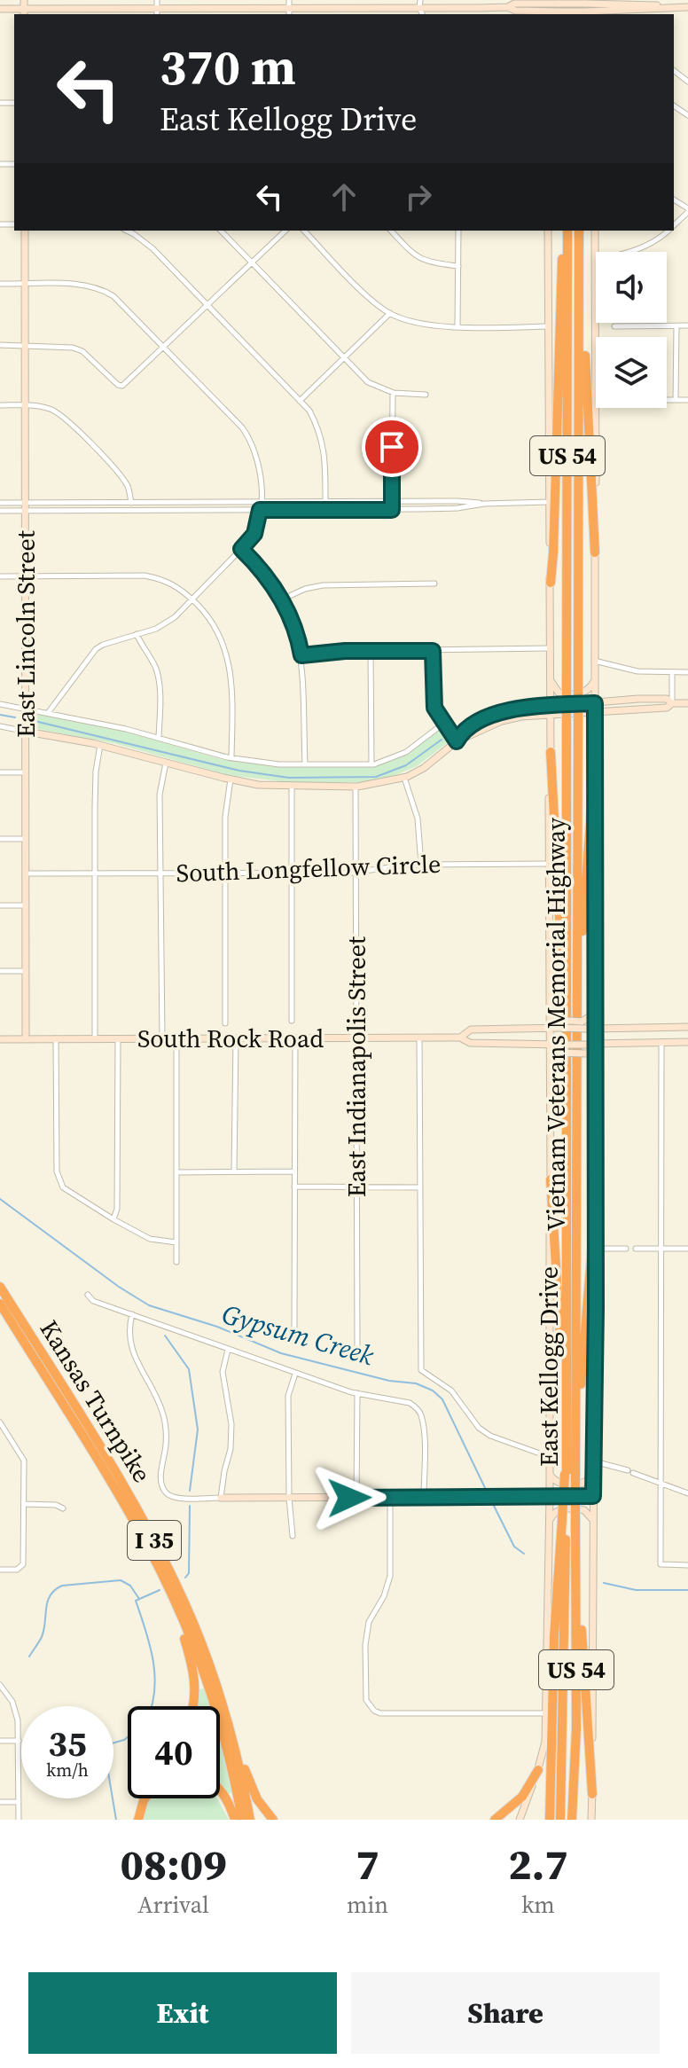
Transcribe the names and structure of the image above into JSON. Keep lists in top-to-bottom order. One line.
{"streets":{"highway":["US 54","Vietnam Veterans Memorial Highway","Kansas Turnpike","I 35"],"main road":["East Lincoln Street","South Rock Road","East Kellogg Drive"],"street":["South Longfellow Circle","East Indianapolis Street"]},"crossings":[["East Lincoln Street","South Longfellow Circle"],["East Lincoln Street","South Rock Road"],["South Longfellow Circle","East Indianapolis Street"],["South Longfellow Circle","East Kellogg Drive"],["Vietnam Veterans Memorial Highway","South Rock Road"],["South Rock Road","East Indianapolis Street"],["South Rock Road","East Kellogg Drive"]],"water":["Gypsum Creek"],"page":{"turn":["370 m","East Kellogg Drive"],"speed":"35 km/h","limit":"40","eta":["08:09","Arrival","7","min","2.7","km"],"buttons":["Exit","Share"]}}
